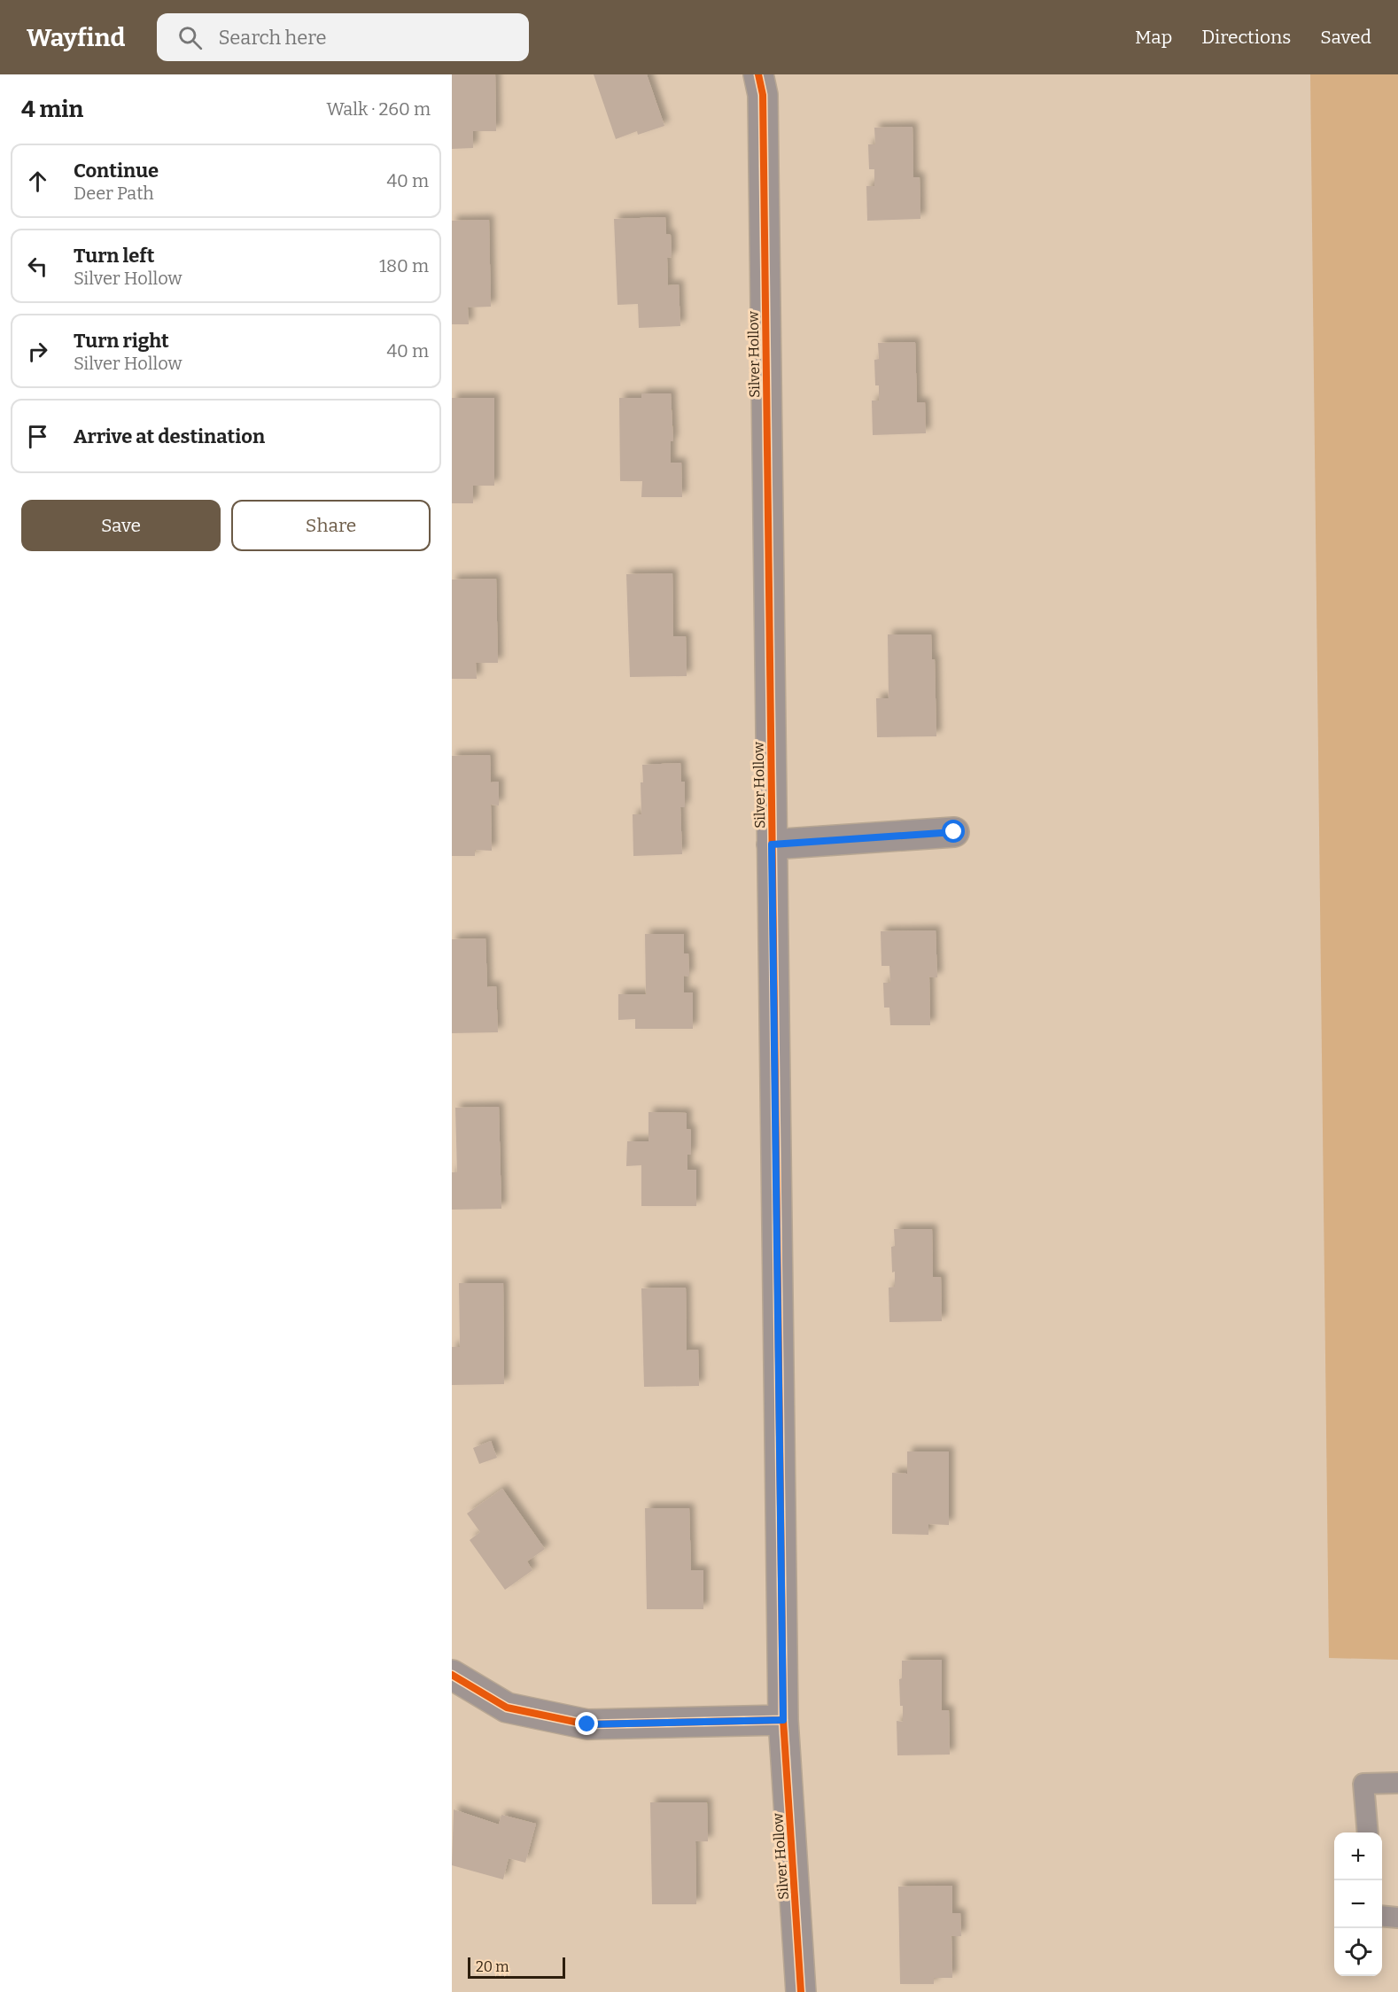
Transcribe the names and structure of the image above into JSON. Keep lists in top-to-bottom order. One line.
{"streets":{"street":["Silver Hollow"]},"scale_bar":"20 m","page":{"header":"Wayfind","search":"Search here","nav":["Map","Directions","Saved"],"heading":["4 min","Walk · 260 m"],"list":[["Continue","Deer Path","40 m"],["Turn left","Silver Hollow","180 m"],["Turn right","Silver Hollow","40 m"],"Arrive at destination"],"buttons":["Save","Share"],"map_buttons":["+","−"],"scale":"20 m"}}
